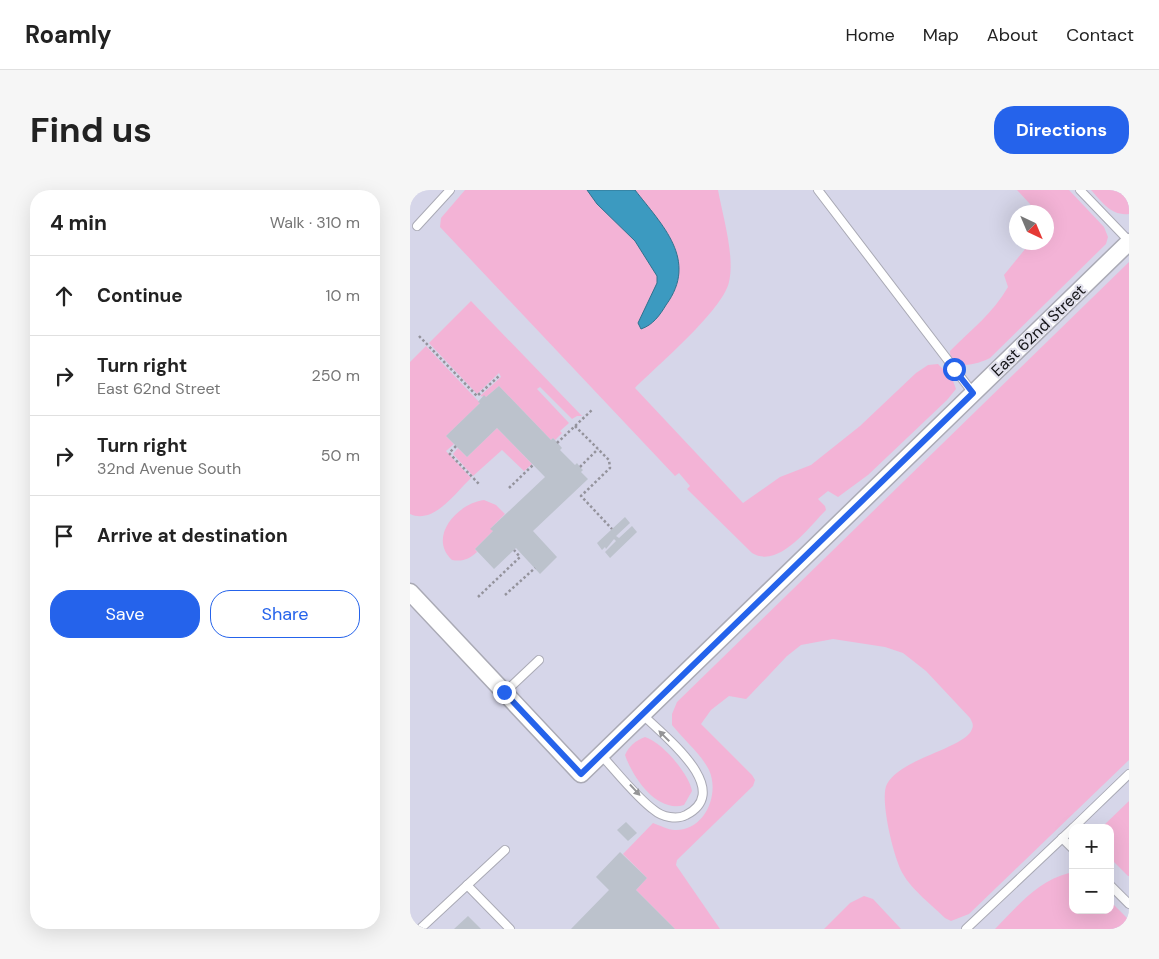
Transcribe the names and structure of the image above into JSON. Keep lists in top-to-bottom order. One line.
{"streets":{"street":["East 62nd Street"]},"north":"bottom right","page":{"header":"Roamly","nav":["Home","Map","About","Contact"],"buttons":["Directions",["Save","Share"]],"title":"Find us","heading":["4 min","Walk · 310 m"],"list":[["Continue","10 m"],["Turn right","East 62nd Street","250 m"],["Turn right","32nd Avenue South","50 m"],"Arrive at destination"],"map_buttons":["+","−"]}}
